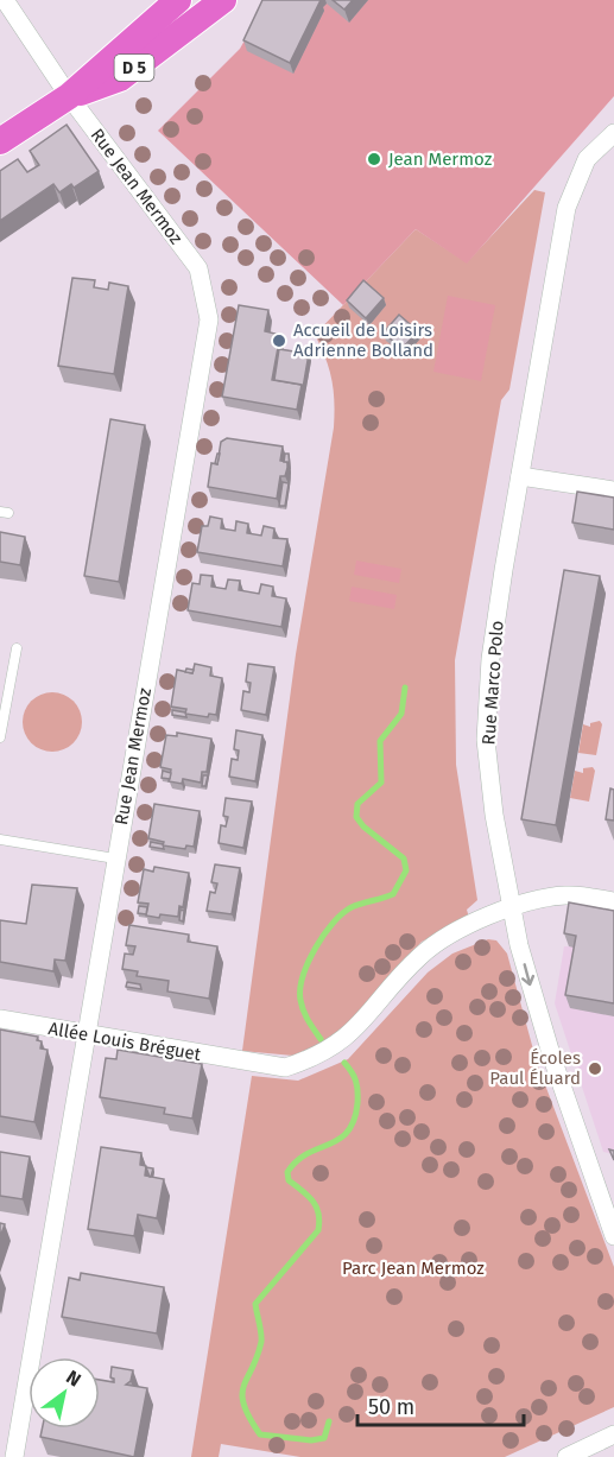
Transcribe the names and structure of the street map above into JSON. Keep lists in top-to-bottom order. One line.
{"streets":{"main road":["D 5"],"street":["Rue Jean Mermoz","Rue Marco Polo","Allée Louis Bréguet"]},"crossings":[["D 5","Rue Jean Mermoz"],["Rue Jean Mermoz","Allée Louis Bréguet"],["Rue Marco Polo","Allée Louis Bréguet"]],"parks":["Parc Jean Mermoz"],"places":["Jean Mermoz","Accueil de Loisirs Adrienne Bolland","Écoles Paul Éluard"],"scale_bar":"50 m","north":"top right"}
